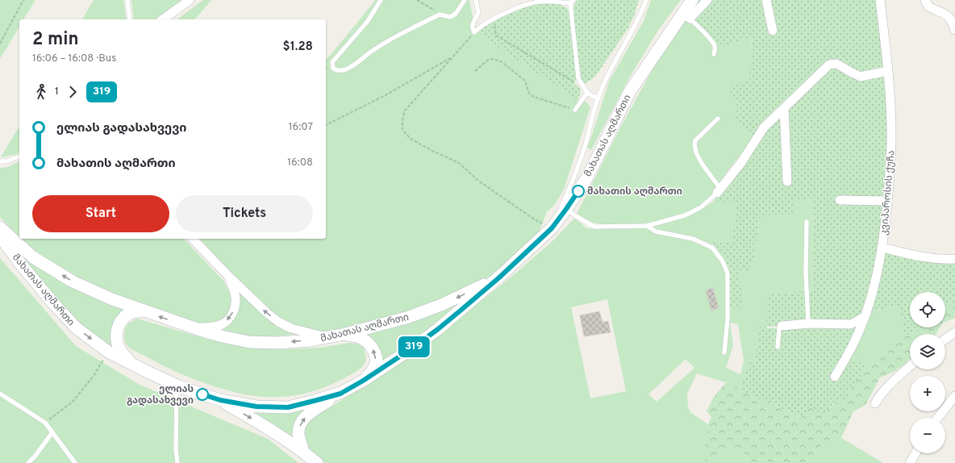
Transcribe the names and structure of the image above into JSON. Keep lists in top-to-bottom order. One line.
{"streets":{"main road":["მახათას აღმართი"],"street":["კვიპაროსის ქუჩა"]},"places":["მახათის აღმართი","ელიას გადასახვევი"],"lines":["bus line 319"],"page":{"on_map":"319","heading":["2 min","16:06 – 16:08 · Bus","$1.28"],"legs":["1","319"],"list":[{"name":"ელიას გადასახვევი","value":"16:07"},{"name":"მახათის აღმართი","value":"16:08"}],"buttons":["Start","Tickets"],"map_buttons":["+","−"]}}
